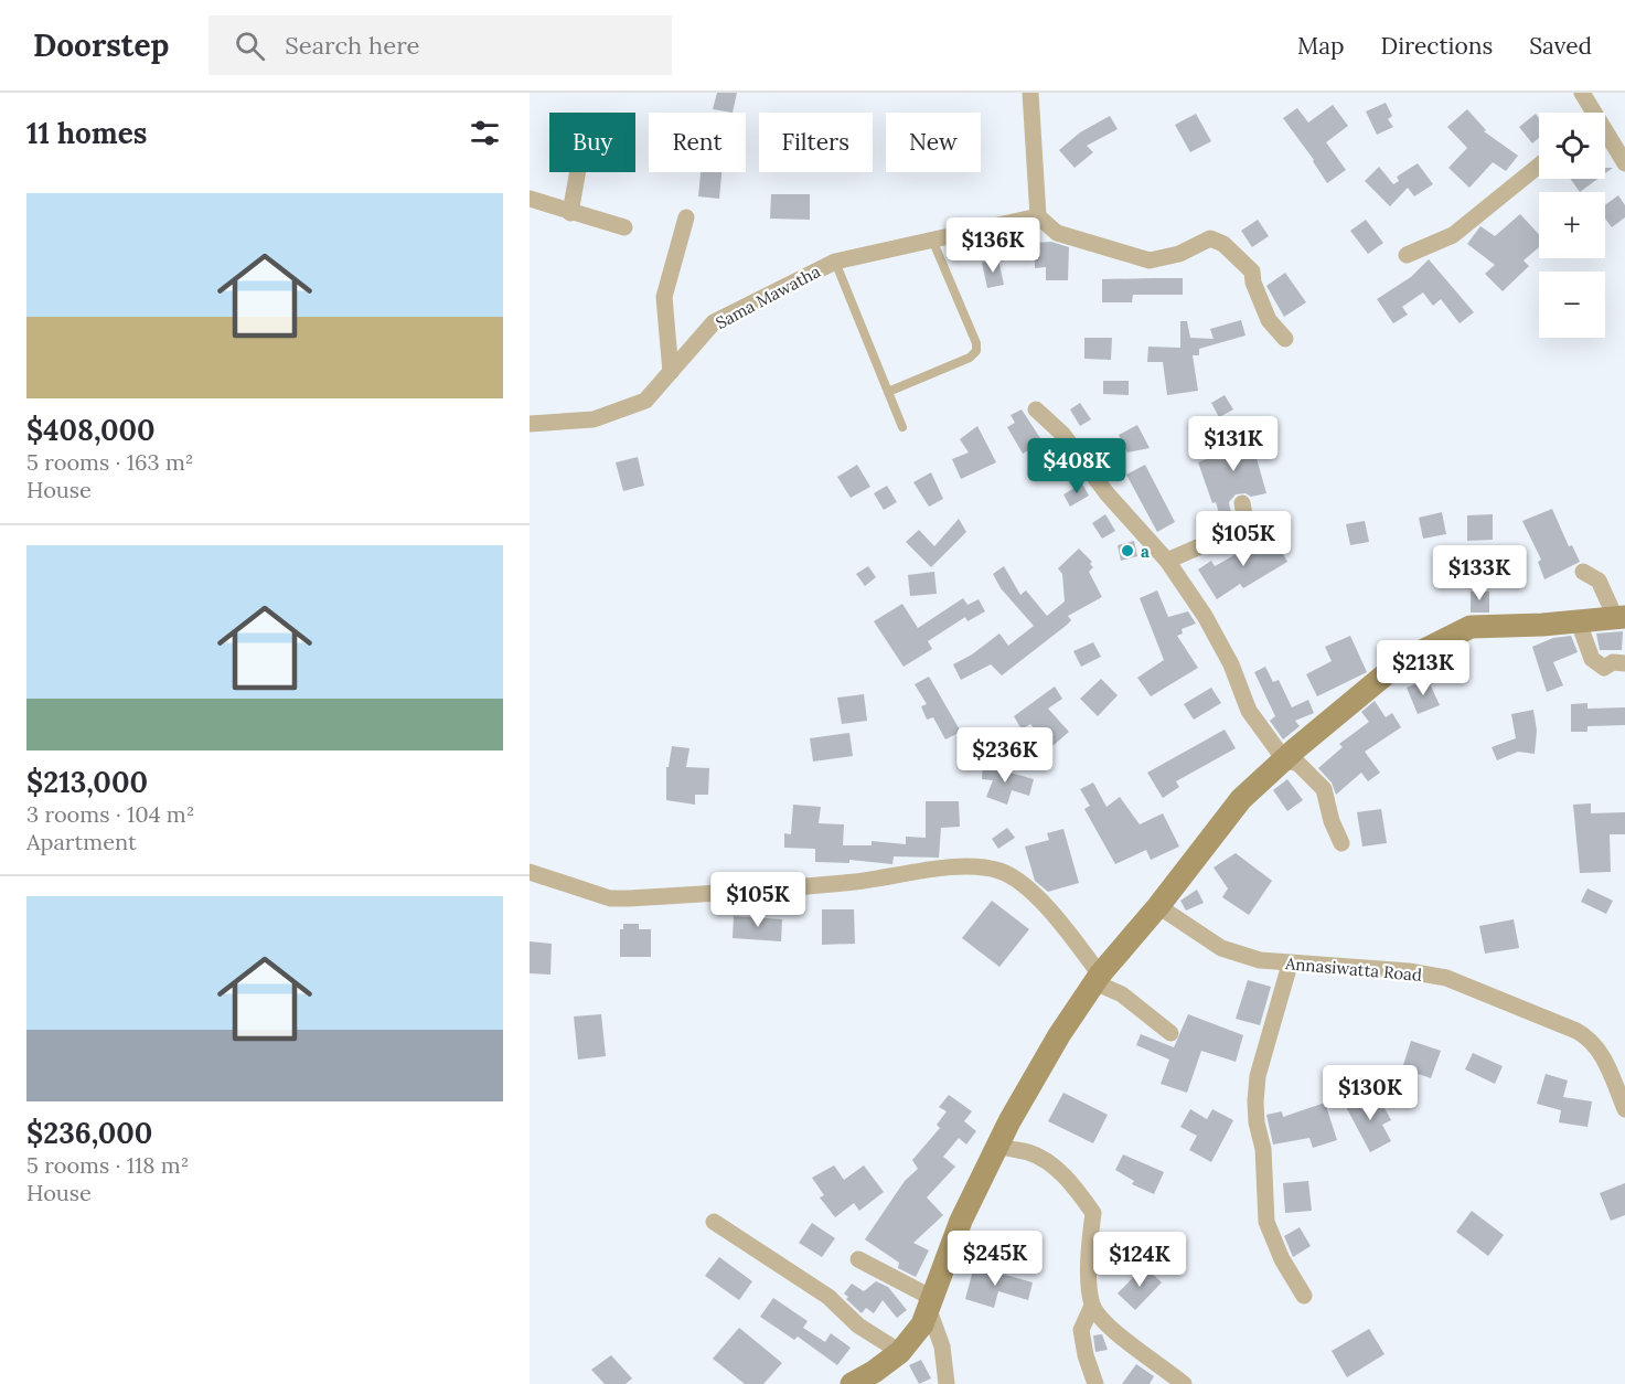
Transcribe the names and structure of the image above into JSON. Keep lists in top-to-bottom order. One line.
{"streets":{"street":["Sama Mawatha","Annasiwatta Road"]},"places":["a"],"page":{"header":"Doorstep","search":"Search here","nav":["Map","Directions","Saved"],"heading":"11 homes","map_buttons":["+","−"],"chip":["Buy","Rent","Filters","New"],"list":[{"name":"$408,000","note":"5 rooms · 163 m² · House"},{"name":"$213,000","note":"3 rooms · 104 m² · Apartment"},{"name":"$236,000","note":"5 rooms · 118 m² · House"}],"price":["$136K","$131K","$408K","$105K","$133K","$213K","$236K","$105K","$130K","$245K","$124K"]}}
